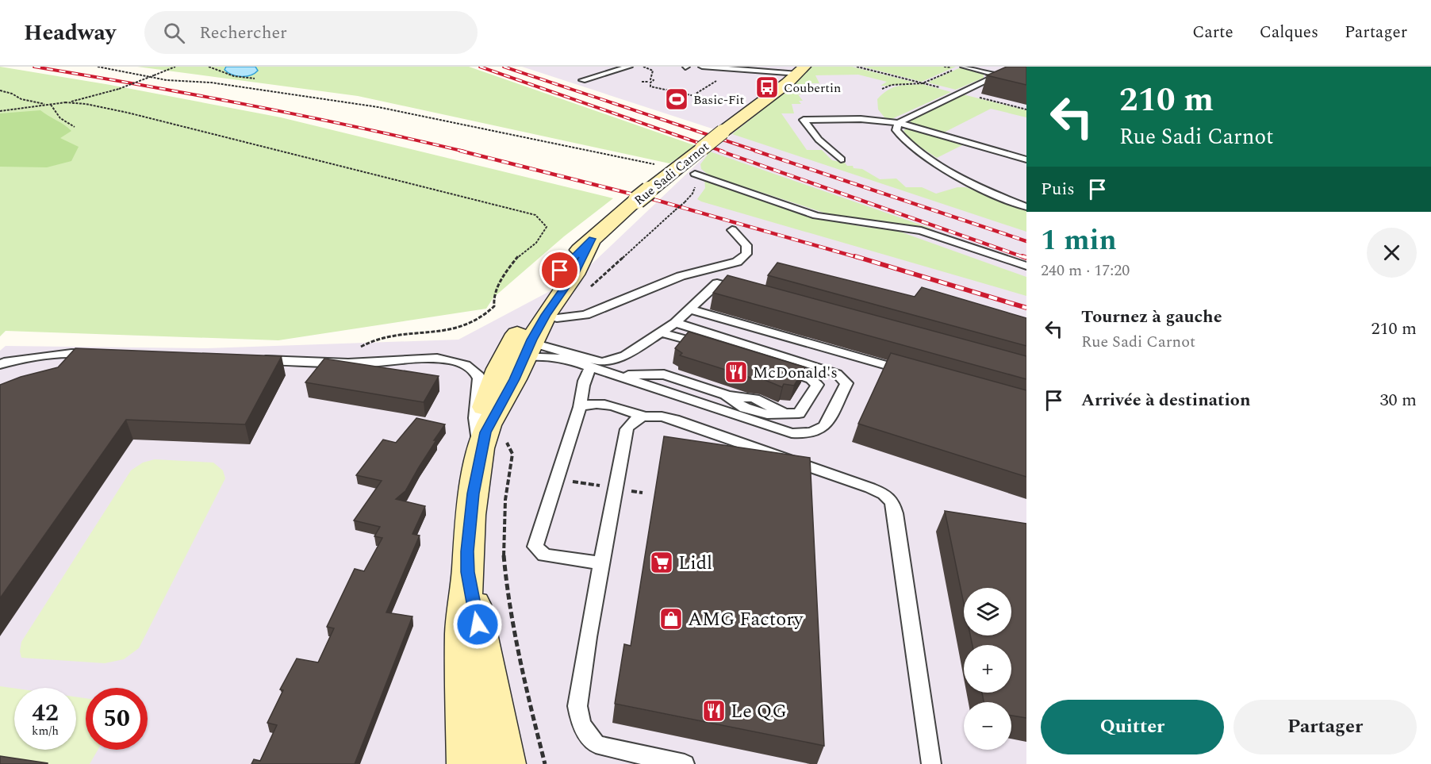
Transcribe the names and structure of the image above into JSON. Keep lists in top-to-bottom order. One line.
{"streets":{"main road":["Rue Sadi Carnot"]},"places":{"bus stop":["Coubertin"],"sports":["Basic-Fit"],"restaurant":["McDonald's","Le QG"],"supermarket":["Lidl"],"shop":["AMG Factory"]},"page":{"header":"Headway","search":"Rechercher","nav":["Carte","Calques","Partager"],"turn":["210 m","Rue Sadi Carnot"],"then":"Puis","heading":["1 min","240 m · 17:20"],"list":[{"name":"Tournez à gauche","note":"Rue Sadi Carnot","value":"210 m"},{"name":"Arrivée à destination","value":"30 m"}],"map_buttons":["+","−"],"speed":"42 km/h","limit":"50","buttons":["Quitter","Partager"]}}
